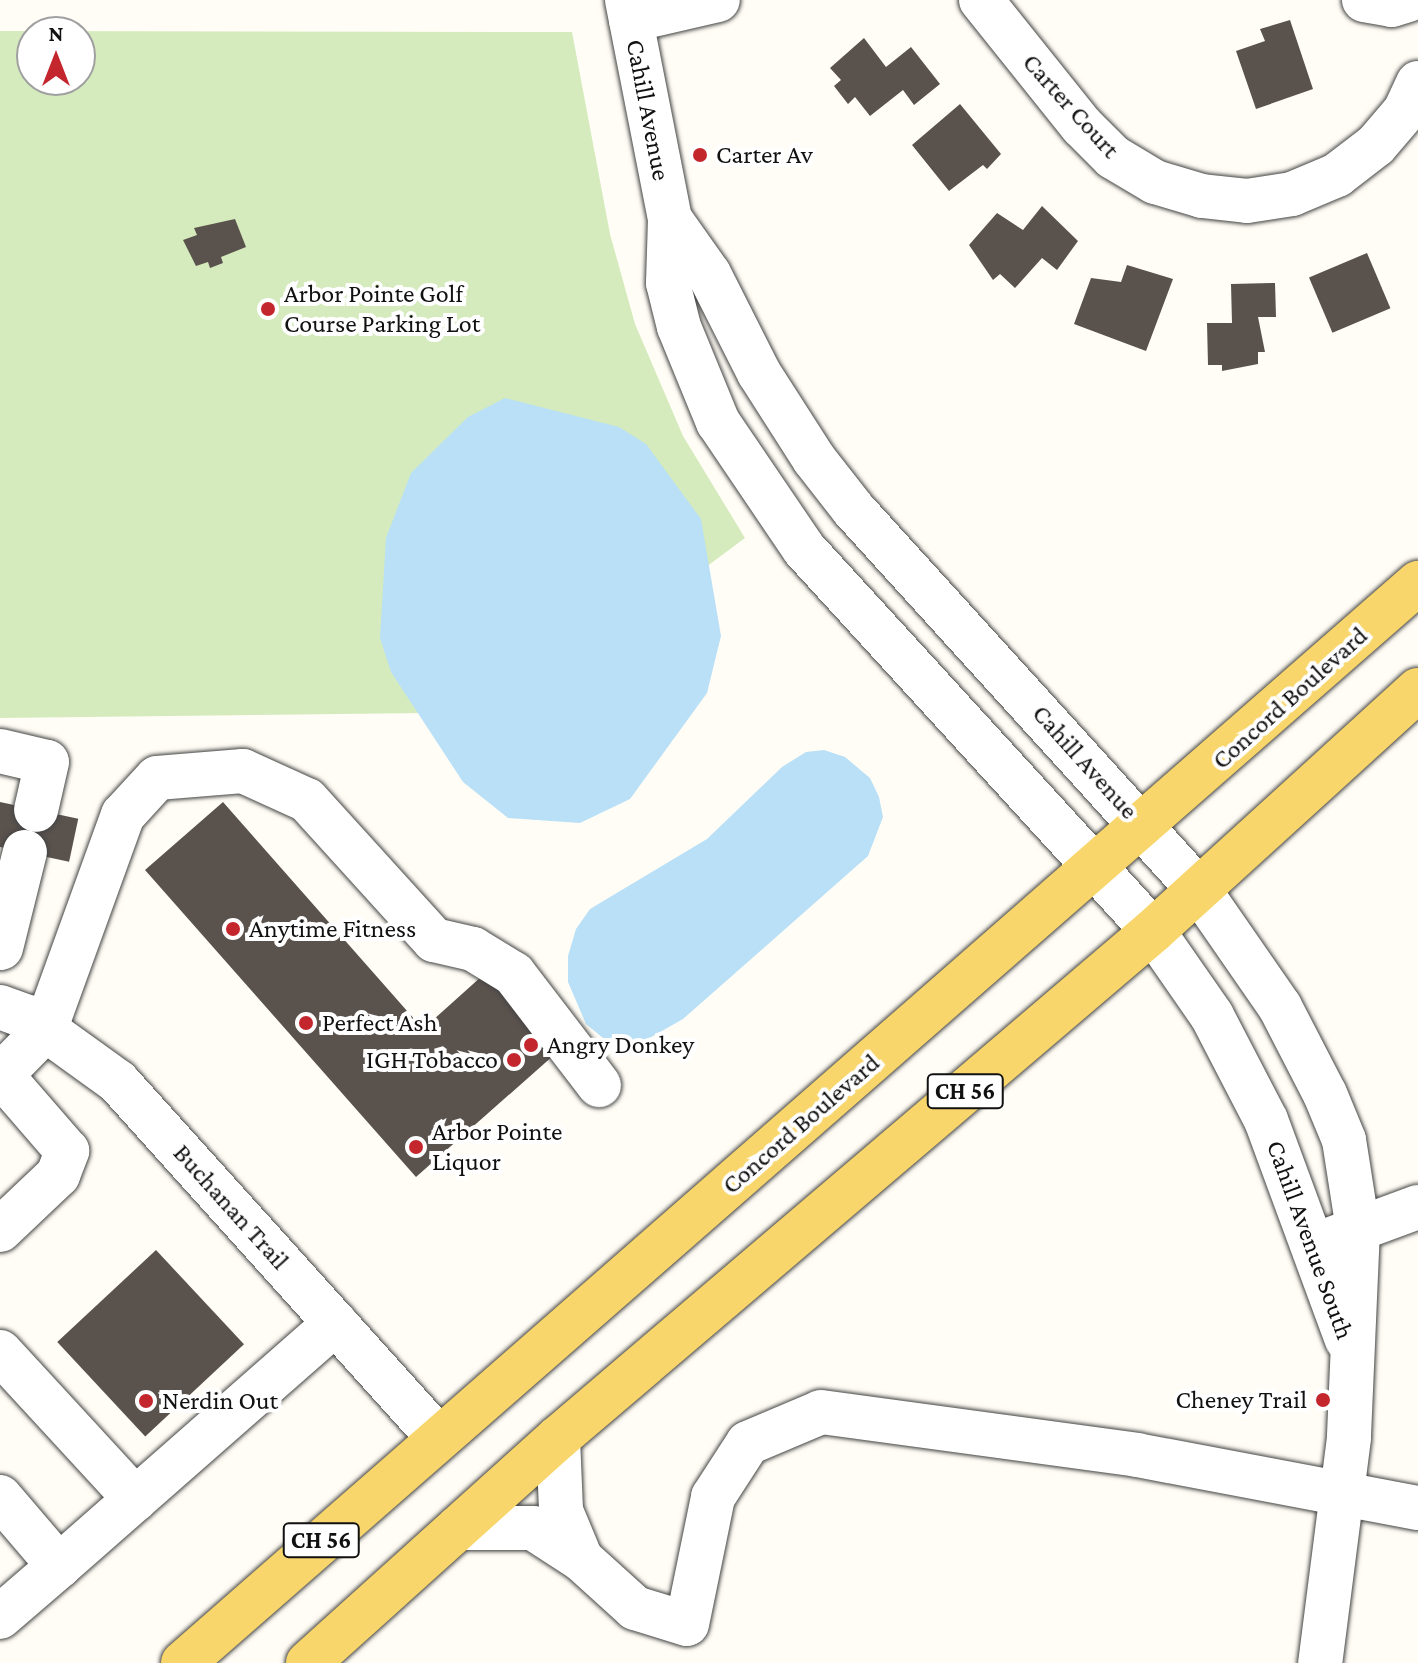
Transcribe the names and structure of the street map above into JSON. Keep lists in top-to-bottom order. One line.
{"streets":{"main road":["Concord Boulevard","CH 56"],"street":["Carter Court","Cahill Avenue","Buchanan Trail","Cahill Avenue South"]},"crossings":[["Cahill Avenue","Concord Boulevard"],["Cahill Avenue","CH 56"],["Cahill Avenue","Cahill Avenue South"],["Concord Boulevard","Buchanan Trail"],["Concord Boulevard","Cahill Avenue South"],["CH 56","Cahill Avenue South"]],"places":["Carter Av","Arbor Pointe Golf Course Parking Lot","Anytime Fitness","Perfect Ash","Angry Donkey","IGH Tobacco","Arbor Pointe Liquor","Cheney Trail","Nerdin Out"],"north":"top"}
